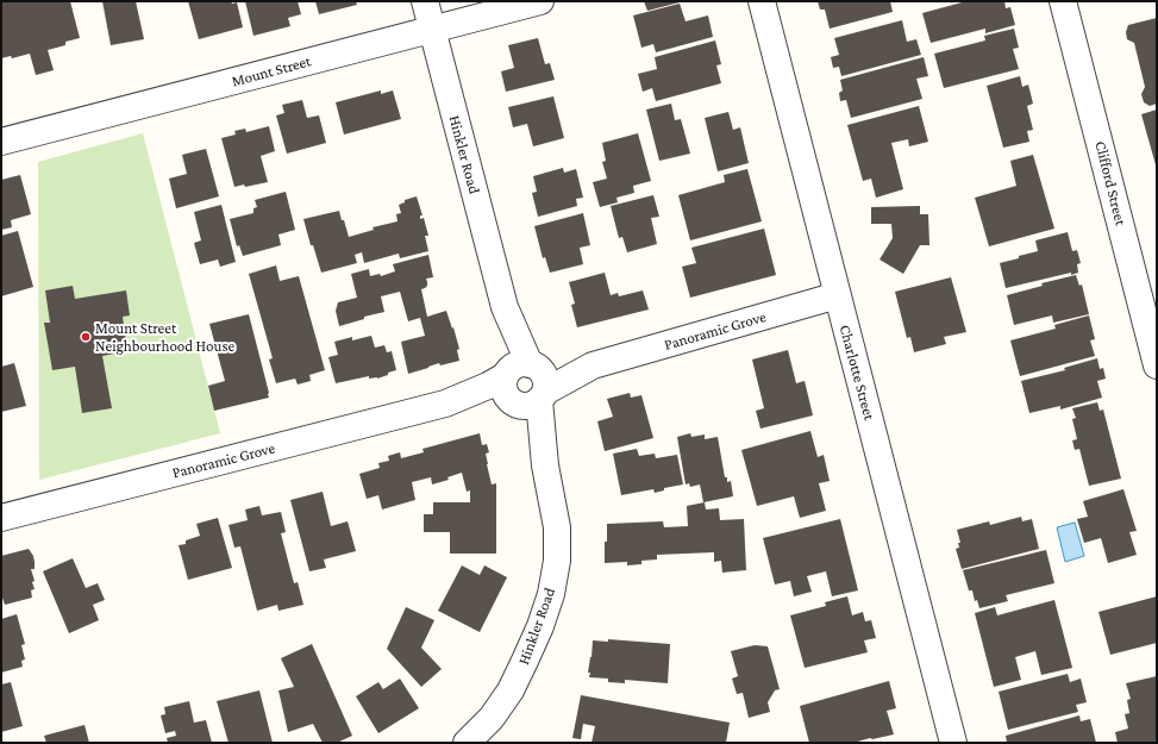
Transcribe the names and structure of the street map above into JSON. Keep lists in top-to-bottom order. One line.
{"streets":{"street":["Mount Street","Hinkler Road","Clifford Street","Panoramic Grove","Charlotte Street"]},"crossings":[["Mount Street","Hinkler Road"],["Hinkler Road","Panoramic Grove"],["Panoramic Grove","Charlotte Street"]],"places":["Mount Street Neighbourhood House"]}
